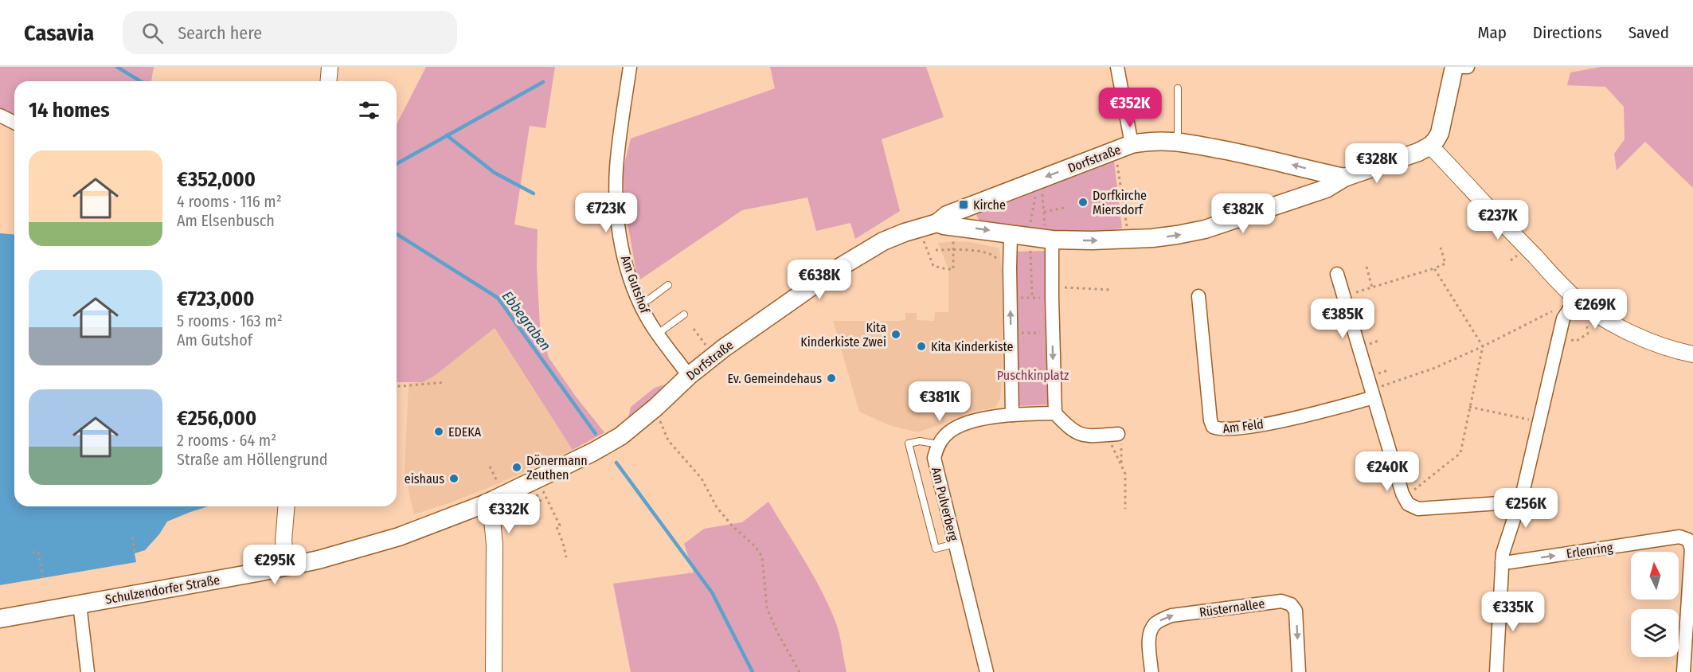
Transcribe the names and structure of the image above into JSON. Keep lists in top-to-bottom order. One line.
{"streets":{"main road":["Dorfstraße","Schulzendorfer Straße"],"street":["Am Gutshof","Am Feld","Am Pulverberg","Erlenring","Rüsternallee"]},"crossings":[["Dorfstraße","Am Gutshof"],["Dorfstraße","Schulzendorfer Straße"]],"water":["Ebbegraben"],"parks":["Puschkinplatz"],"places":{"other":["Dorfkirche Miersdorf","Kita Kinderkiste Zwei","Kita Kinderkiste","Ev. Gemeindehaus","EDEKA","Dönermann Zeuthen","eishaus"],"transit":["Kirche"]},"north":"top","page":{"header":"Casavia","search":"Search here","nav":["Map","Directions","Saved"],"heading":"14 homes","price":["€352K","€328K","€723K","€382K","€237K","€638K","€269K","€385K","€381K","€240K","€256K","€332K","€295K","€335K"],"list":[{"name":"€352,000","note":"4 rooms · 116 m² · Am Elsenbusch"},{"name":"€723,000","note":"5 rooms · 163 m² · Am Gutshof"},{"name":"€256,000","note":"2 rooms · 64 m² · Straße am Höllengrund"}]}}
